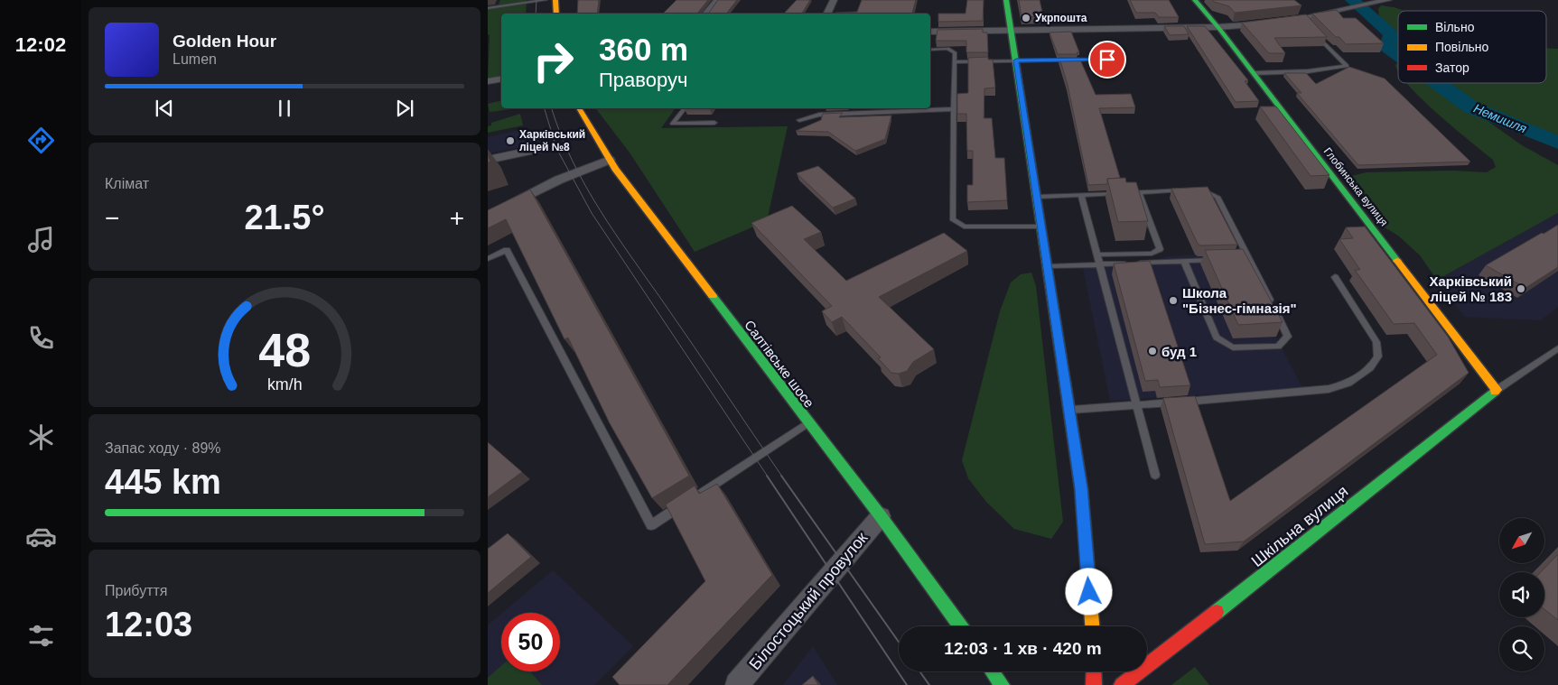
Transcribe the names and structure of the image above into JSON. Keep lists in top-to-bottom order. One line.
{"streets":{"main road":["Глобинська вулиця","Салтівське шосе","Шкільна вулиця"],"street":["Білостоцький провулок"]},"crossings":[["Глобинська вулиця","Шкільна вулиця"],["Салтівське шосе","Білостоцький провулок"]],"water":["Немишля"],"places":["Укрпошта","Харківський ліцей №8","Харківський ліцей № 183","Школа \"Бізнес-гімназія\"","буд 1"],"legend":["Вільно","Повільно","Затор"],"north":"bottom left","page":{"tabs":"12:02","turn":["360 m","Праворуч"],"song":["Golden Hour","Lumen"],"tile":["Клімат",["Запас ходу · 89%","445 km"],["Прибуття","12:03"]],"heat":["−","21.5°","+"],"limit":"50","trip":"12:03 · 1 хв · 420 m","gauge":["48","km/h"]}}
